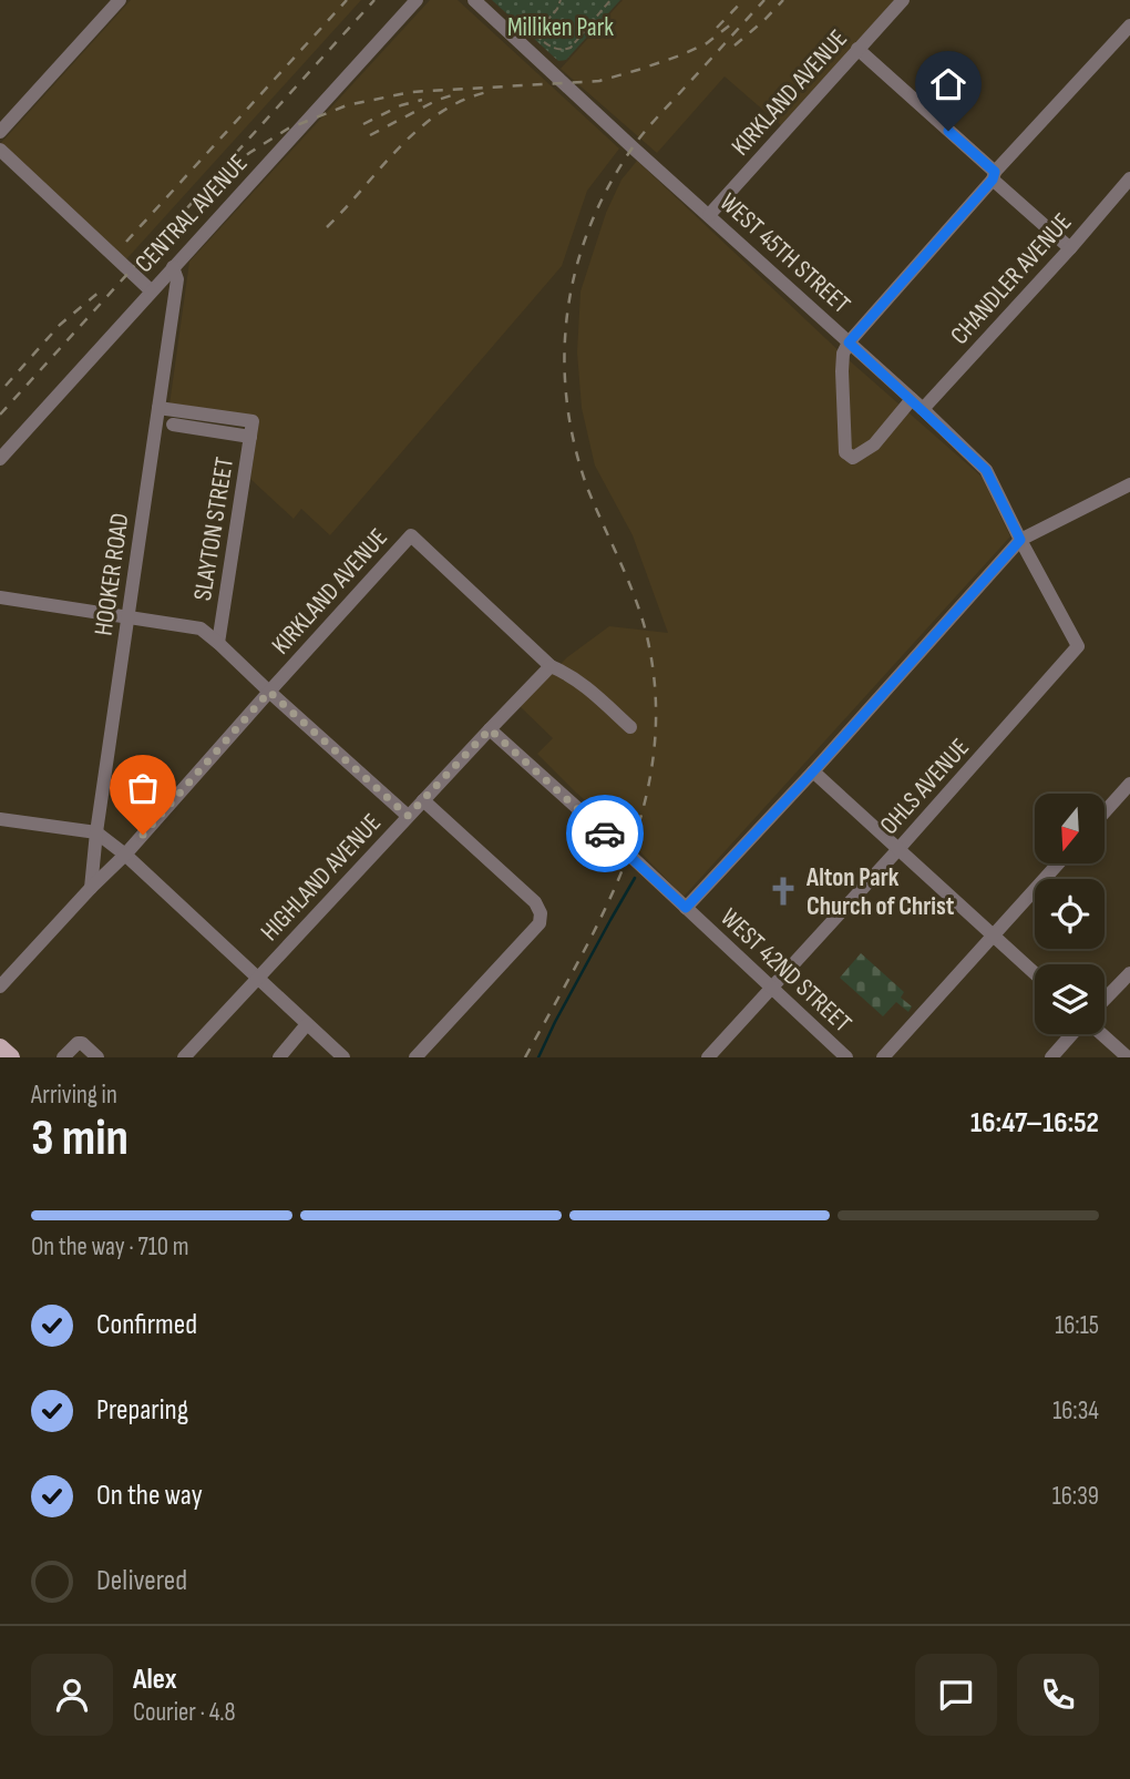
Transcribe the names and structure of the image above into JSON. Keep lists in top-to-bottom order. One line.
{"streets":{"street":["KIRKLAND AVENUE","CENTRAL AVENUE","WEST 45TH STREET","CHANDLER AVENUE","SLAYTON STREET","HOOKER ROAD","OHLS AVENUE","HIGHLAND AVENUE","WEST 42ND STREET"]},"crossings":[["KIRKLAND AVENUE","WEST 45TH STREET"],["KIRKLAND AVENUE","HOOKER ROAD"],["KIRKLAND AVENUE","HIGHLAND AVENUE"],["CENTRAL AVENUE","HOOKER ROAD"],["WEST 45TH STREET","CHANDLER AVENUE"],["WEST 45TH STREET","OHLS AVENUE"],["OHLS AVENUE","WEST 42ND STREET"],["HIGHLAND AVENUE","WEST 42ND STREET"]],"parks":["Milliken Park"],"places":{"church":["Alton Park Church of Christ"]},"north":"bottom","page":{"heading":["3 min","Arriving in","16:47–16:52"],"panel":["Alex","Courier · 4.8"],"bar":"On the way · 710 m","list":[["Confirmed","16:15"],["Preparing","16:34"],["On the way","16:39"],"Delivered"]}}
